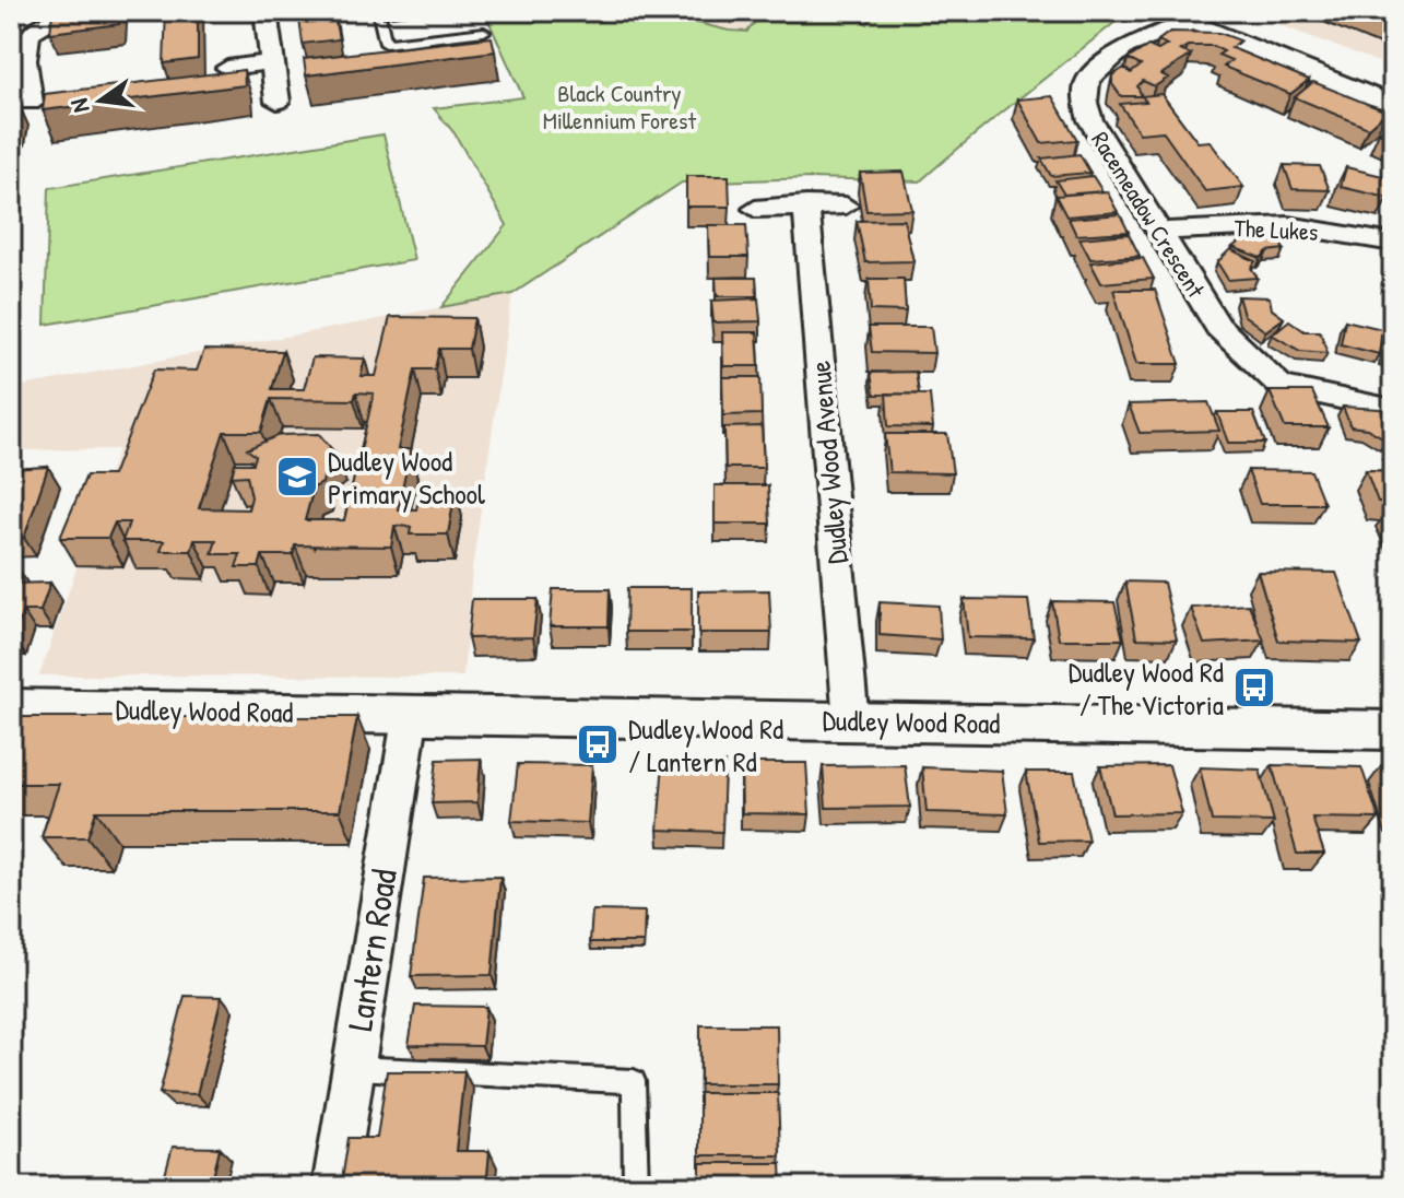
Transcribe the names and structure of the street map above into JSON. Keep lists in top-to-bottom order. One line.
{"streets":{"street":["Racemeadow Crescent","The Lukes","Dudley Wood Avenue","Dudley Wood Road","Lantern Road"]},"crossings":[["Racemeadow Crescent","The Lukes"],["Dudley Wood Avenue","Dudley Wood Road"],["Dudley Wood Road","Lantern Road"]],"parks":["Black Country Millennium Forest"],"places":{"school or university":["Dudley Wood Primary School"],"bus stop":["Dudley Wood Rd / The Victoria","Dudley Wood Rd / Lantern Rd"]},"north":"left"}
